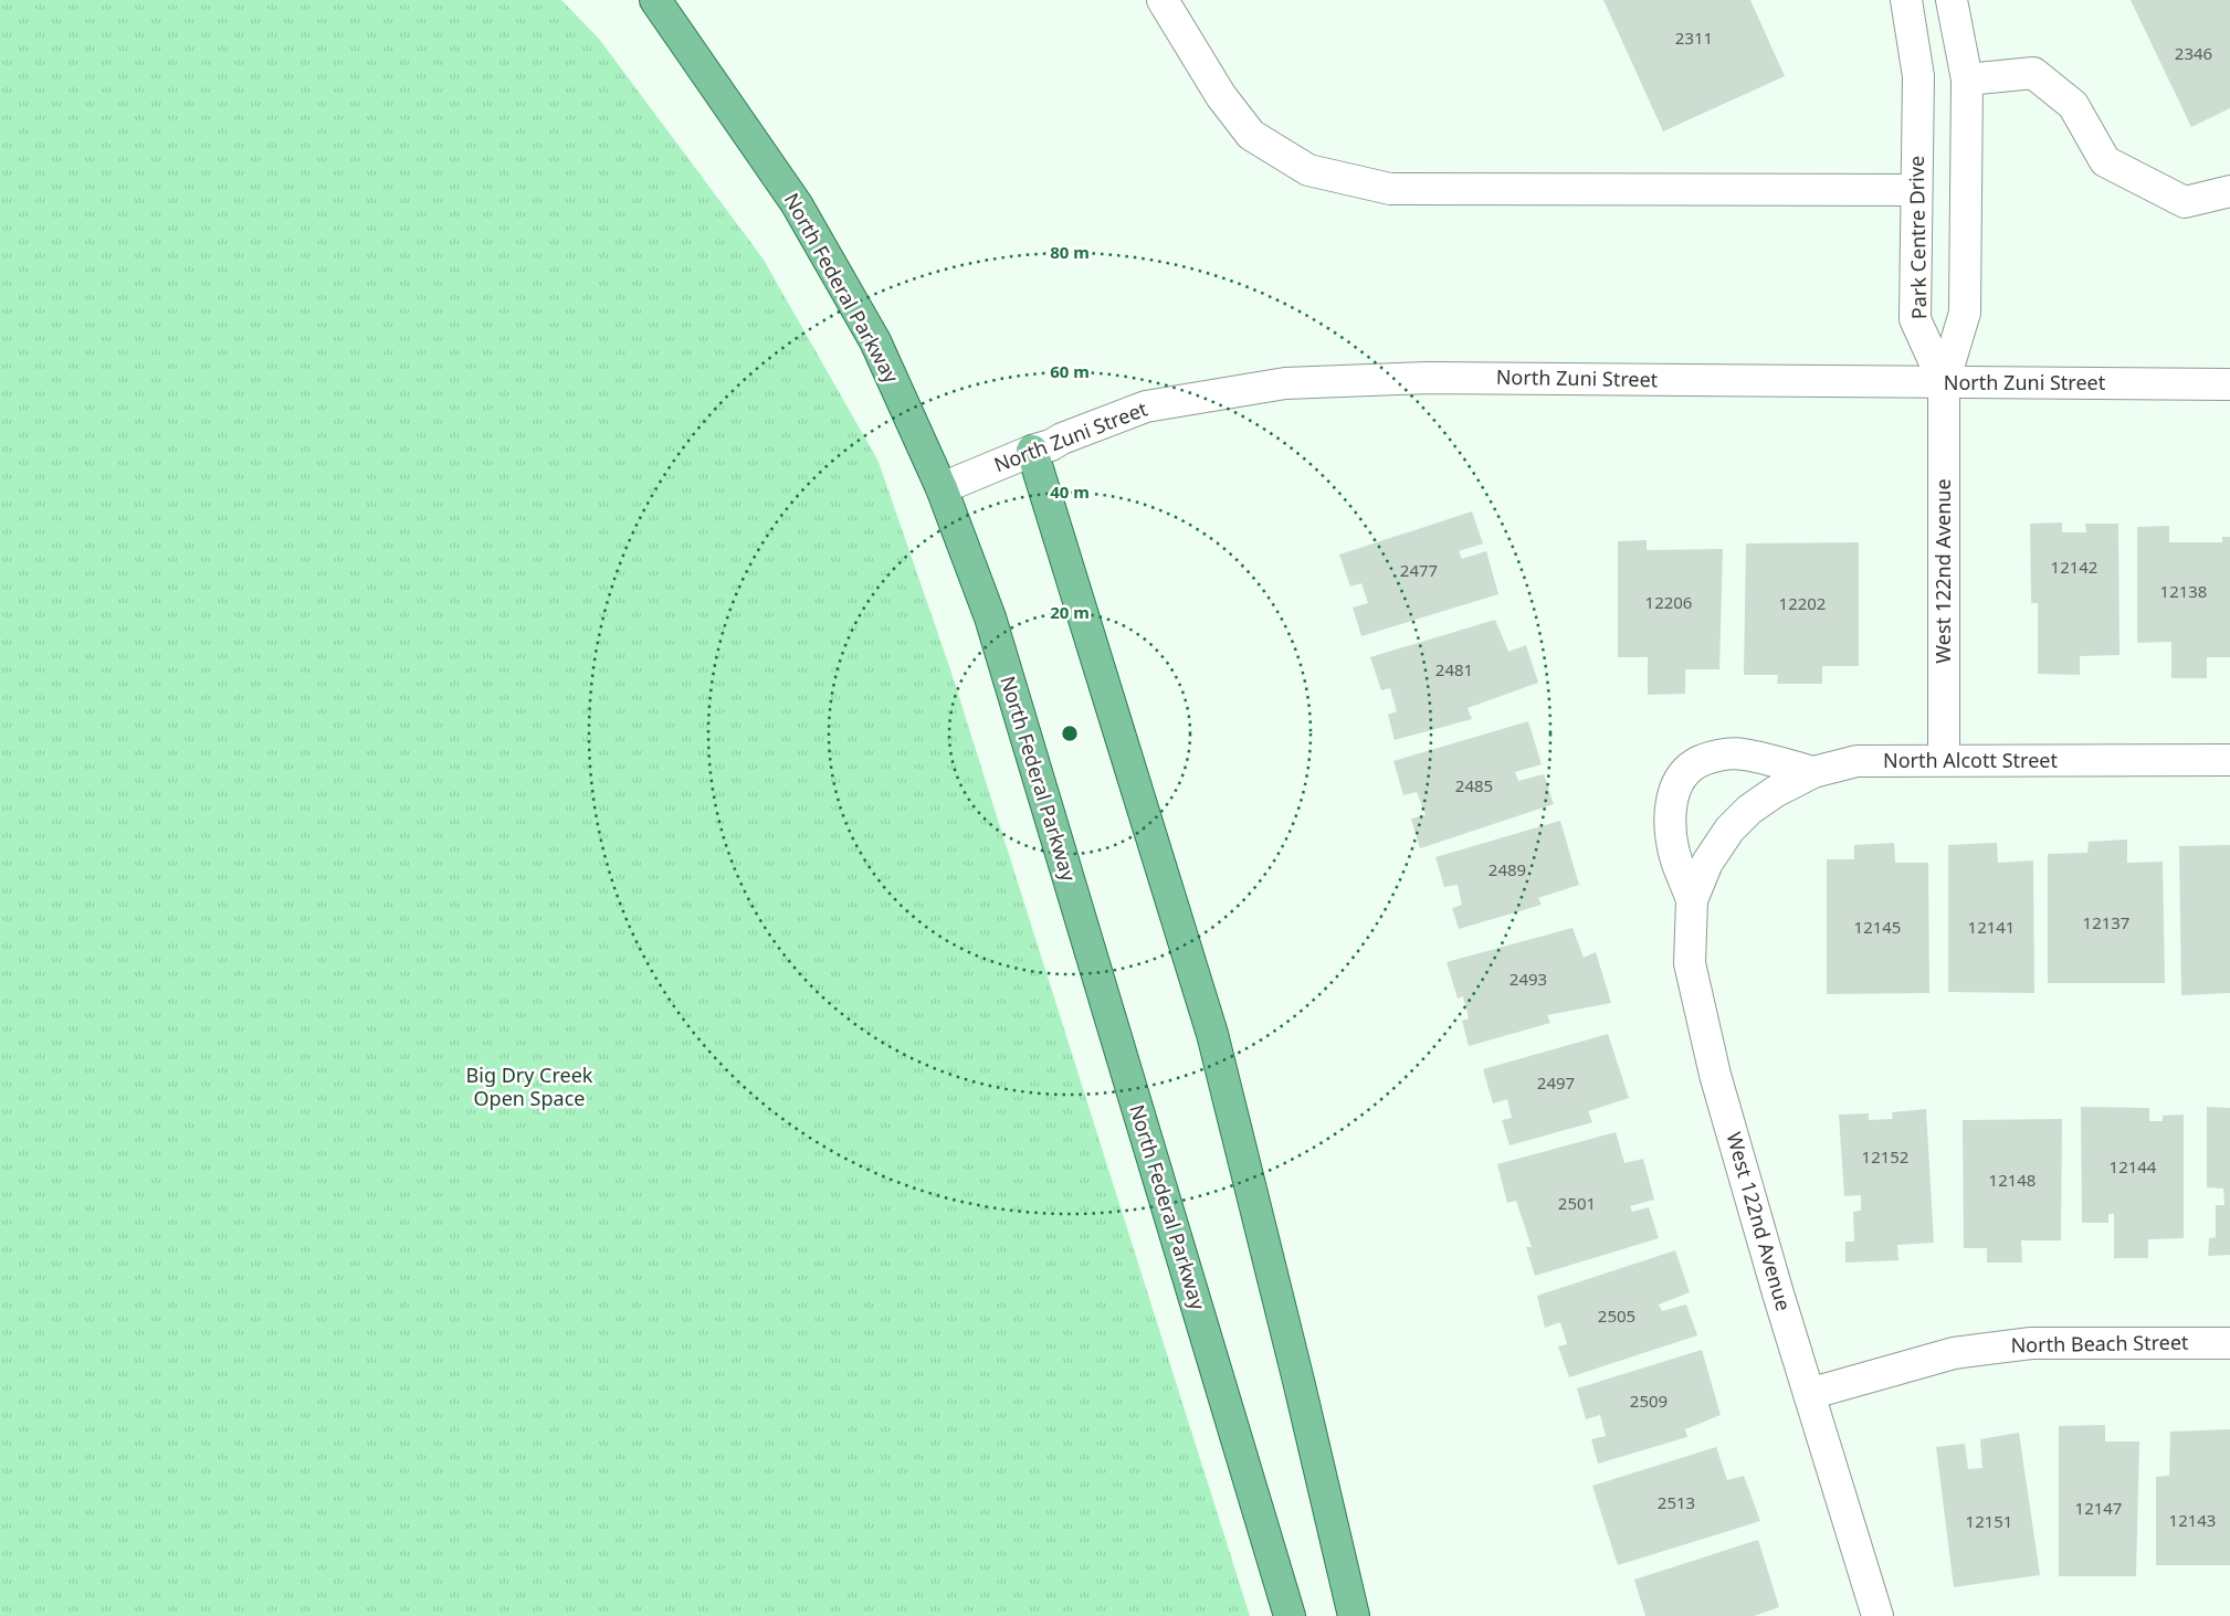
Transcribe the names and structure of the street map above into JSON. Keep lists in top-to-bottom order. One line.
{"streets":{"main road":["North Federal Parkway"],"street":["Park Centre Drive","North Zuni Street","West 122nd Avenue","North Alcott Street","North Beach Street"]},"crossings":[["Park Centre Drive","North Zuni Street"],["Park Centre Drive","West 122nd Avenue"],["North Federal Parkway","North Zuni Street"],["North Zuni Street","West 122nd Avenue"],["West 122nd Avenue","North Alcott Street"],["West 122nd Avenue","North Beach Street"]],"parks":["Big Dry Creek Open Space"],"house_numbers":["2311","2346","12142","2477","12138","12206","12202","2481","2485","2489","12137","12145","12141","2493","2497","12152","12144","12148","2501","2505","2509","2513","12147","12143","12151"],"rings":["80 m","60 m","40 m","20 m"]}
